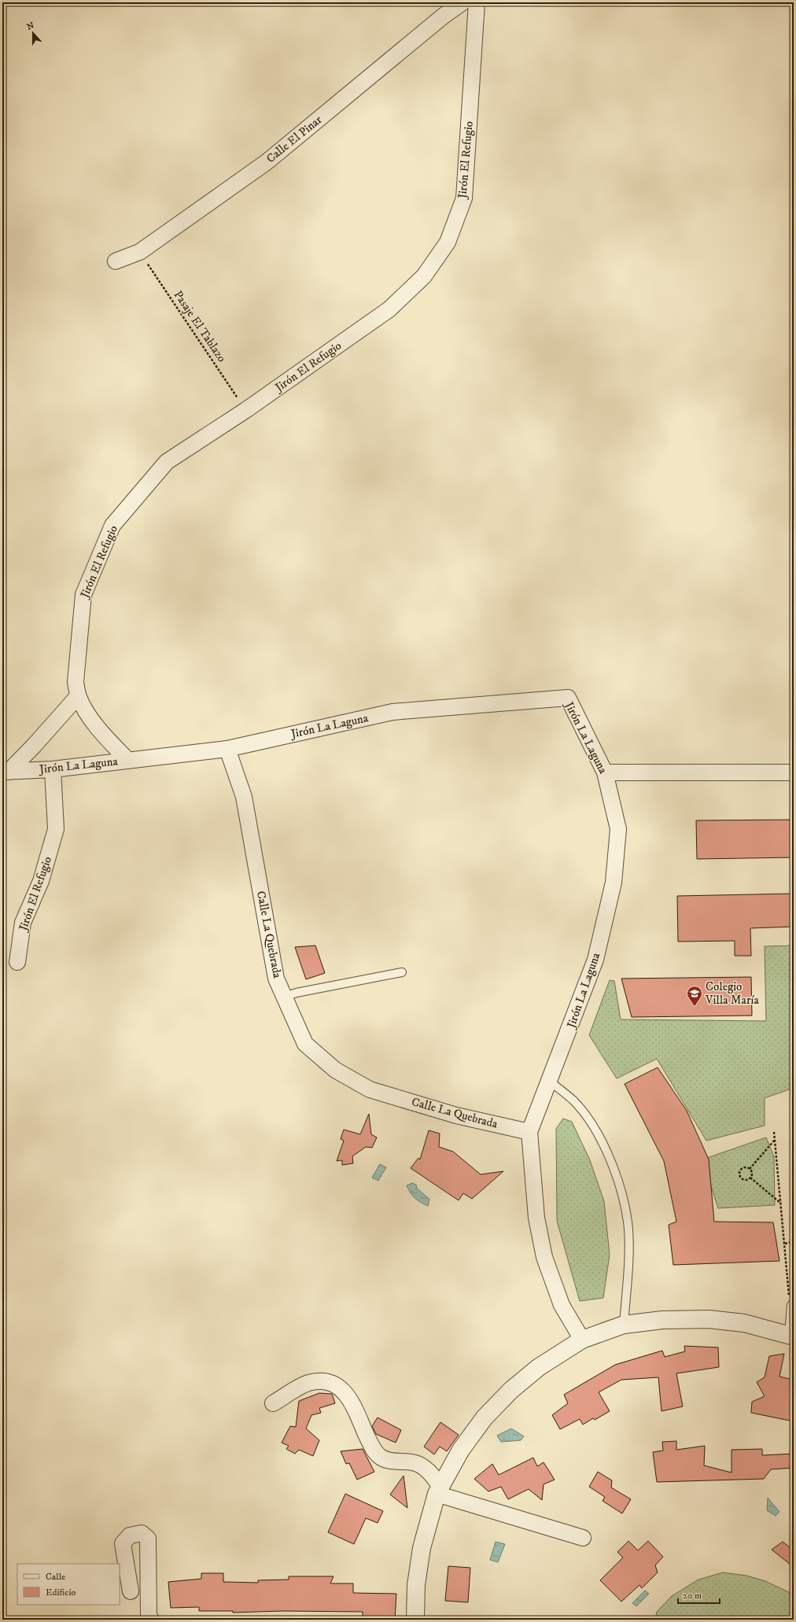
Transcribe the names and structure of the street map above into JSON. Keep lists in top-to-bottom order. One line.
{"streets":{"street":["Calle El Pinar","Jirón El Refugio","Jirón La Laguna","Calle La Quebrada"],"path":["Pasaje El Tablazo"]},"crossings":[["Calle El Pinar","Pasaje El Tablazo"],["Jirón El Refugio","Pasaje El Tablazo"],["Jirón El Refugio","Jirón La Laguna"],["Jirón La Laguna","Calle La Quebrada"]],"places":{"school or university":["Colegio Villa María"]},"legend":["Calle","Edificio"],"scale_bar":"20 m","north":"top"}
